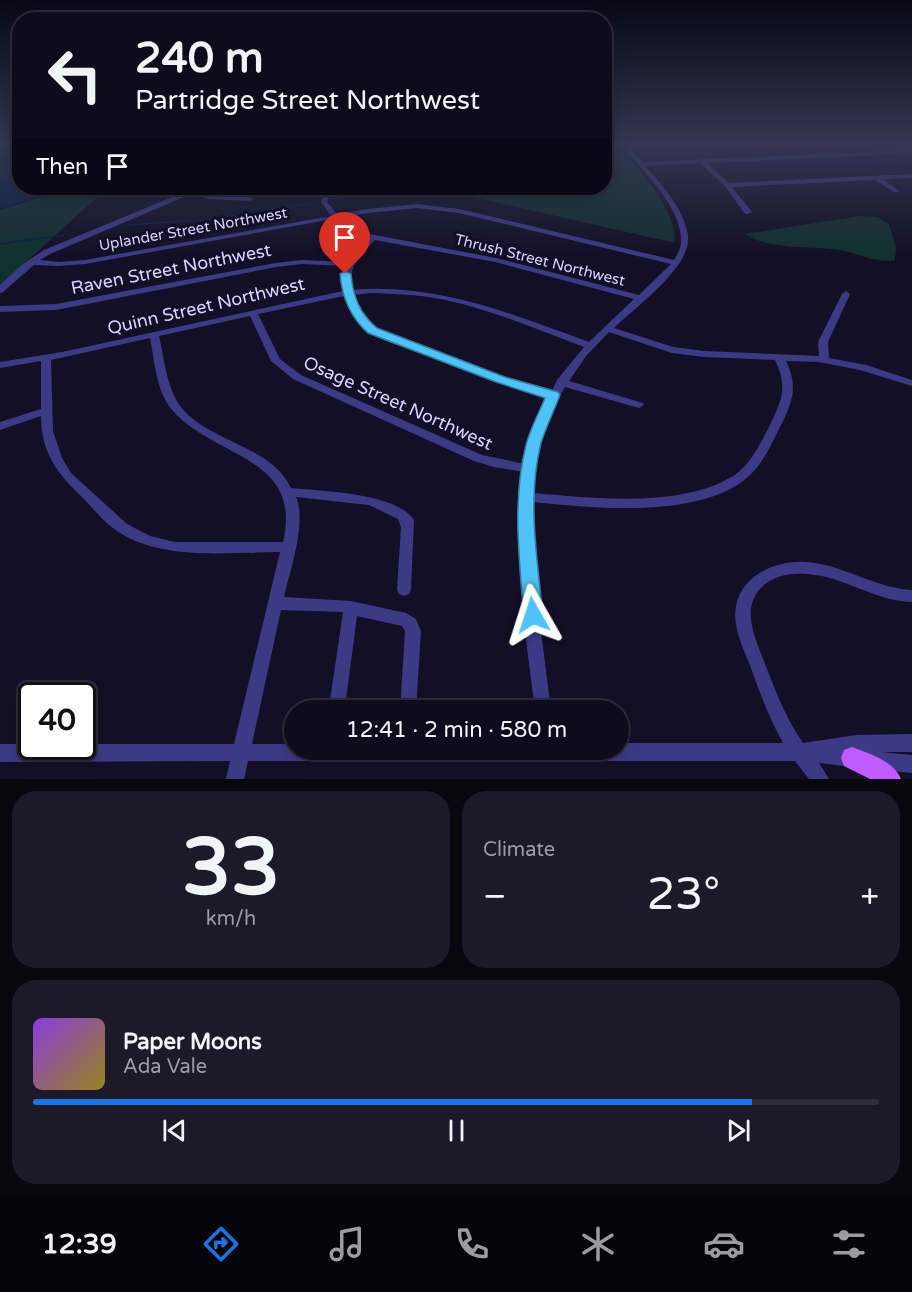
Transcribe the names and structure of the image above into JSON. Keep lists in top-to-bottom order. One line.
{"streets":{"street":["Uplander Street Northwest","Thrush Street Northwest","Raven Street Northwest","Quinn Street Northwest","Osage Street Northwest"]},"crossings":[["Uplander Street Northwest","Thrush Street Northwest"],["Quinn Street Northwest","Osage Street Northwest"]],"page":{"turn":["240 m","Partridge Street Northwest"],"then":"Then","limit":"40","trip":"12:41 · 2 min · 580 m","tile":[["33","km/h"],"Climate"],"heat":["−","23°","+"],"song":["Paper Moons","Ada Vale"],"tabs":"12:39"}}
